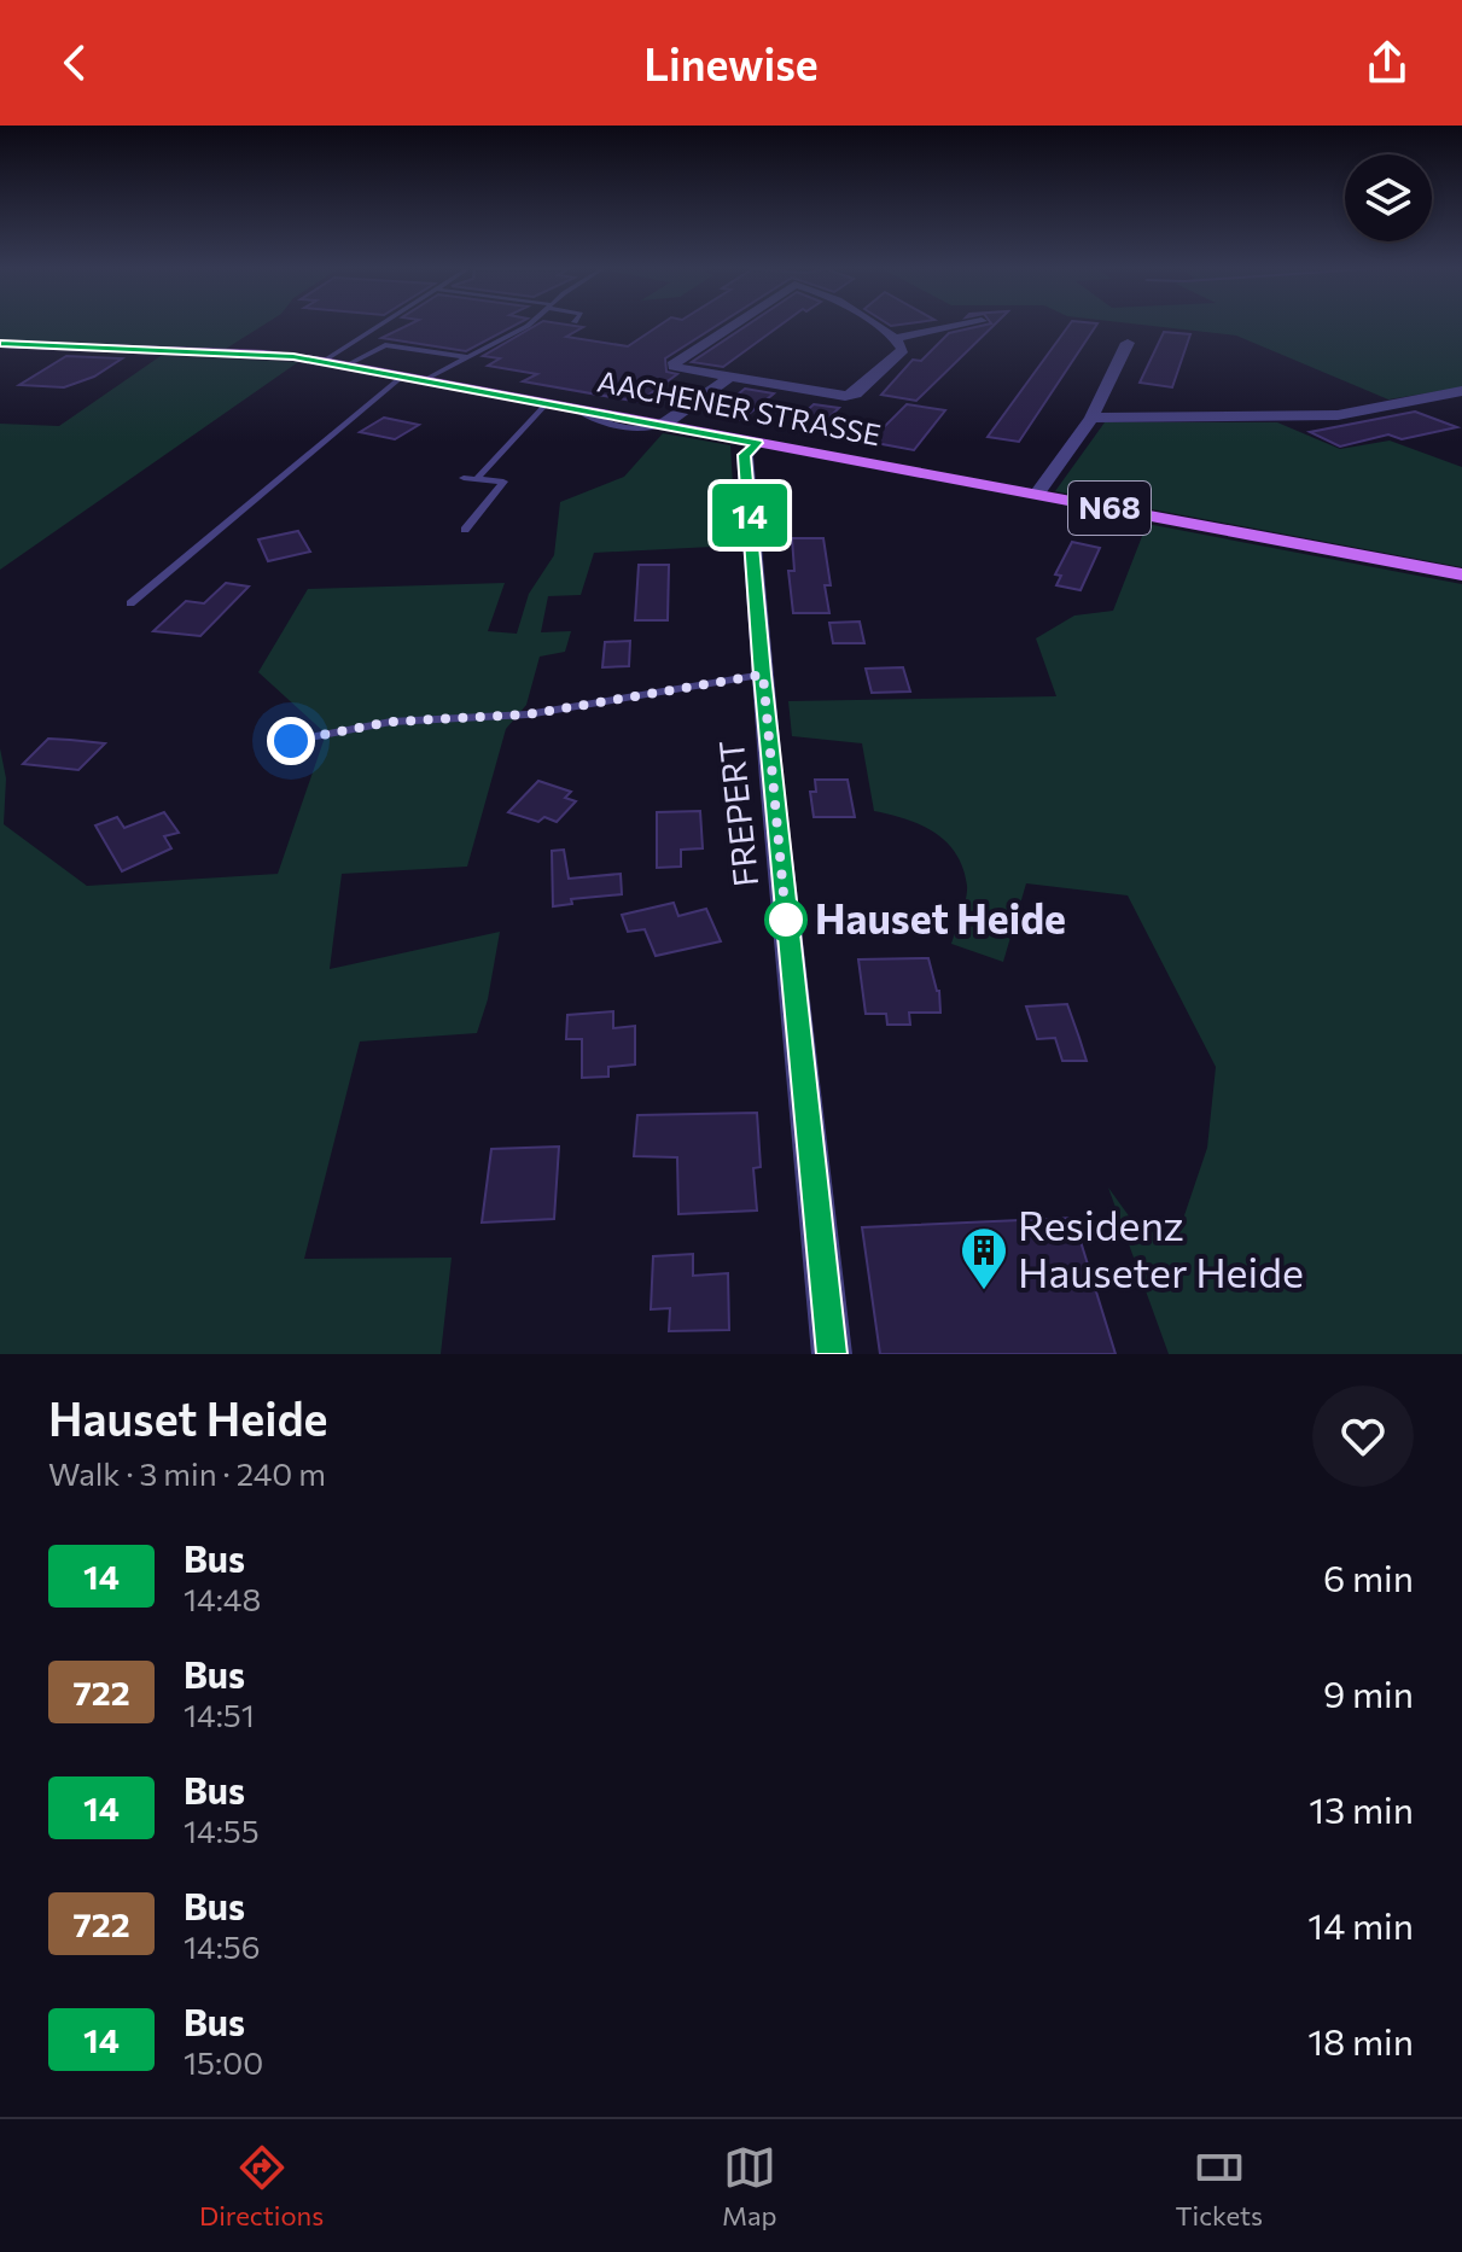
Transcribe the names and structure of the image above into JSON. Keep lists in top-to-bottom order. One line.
{"streets":{"main road":["AACHENER STRASSE","N68"],"street":["FREPERT"]},"crossings":[["AACHENER STRASSE","FREPERT"]],"places":{"other":["Hauset Heide"],"building":["Residenz Hauseter Heide"]},"lines":["bus line 14"],"page":{"header":"Linewise","on_map":"14","heading":["Hauset Heide","Walk · 3 min · 240 m"],"list":[{"mark":"14","name":"Bus","note":"14:48","value":"6 min"},{"mark":"722","name":"Bus","note":"14:51","value":"9 min"},{"mark":"14","name":"Bus","note":"14:55","value":"13 min"},{"mark":"722","name":"Bus","note":"14:56","value":"14 min"},{"mark":"14","name":"Bus","note":"15:00","value":"18 min"}],"tabs":["Directions","Map","Tickets"]}}
